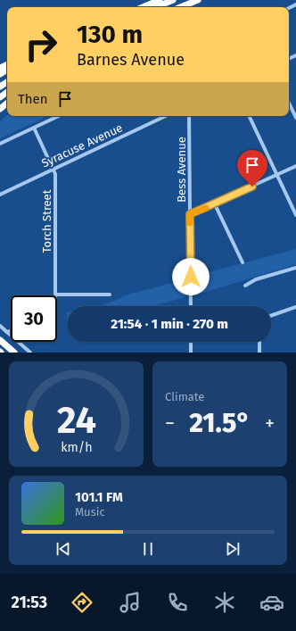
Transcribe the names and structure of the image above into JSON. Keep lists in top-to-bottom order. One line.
{"streets":{"street":["Syracuse Avenue","Bess Avenue","Torch Street"]},"crossings":[["Syracuse Avenue","Torch Street"]],"page":{"turn":["130 m","Barnes Avenue"],"then":"Then","limit":"30","trip":"21:54 · 1 min · 270 m","tile":"Climate","heat":["−","21.5°","+"],"song":["101.1 FM","Music"],"tabs":"21:53","gauge":["24","km/h"]}}
